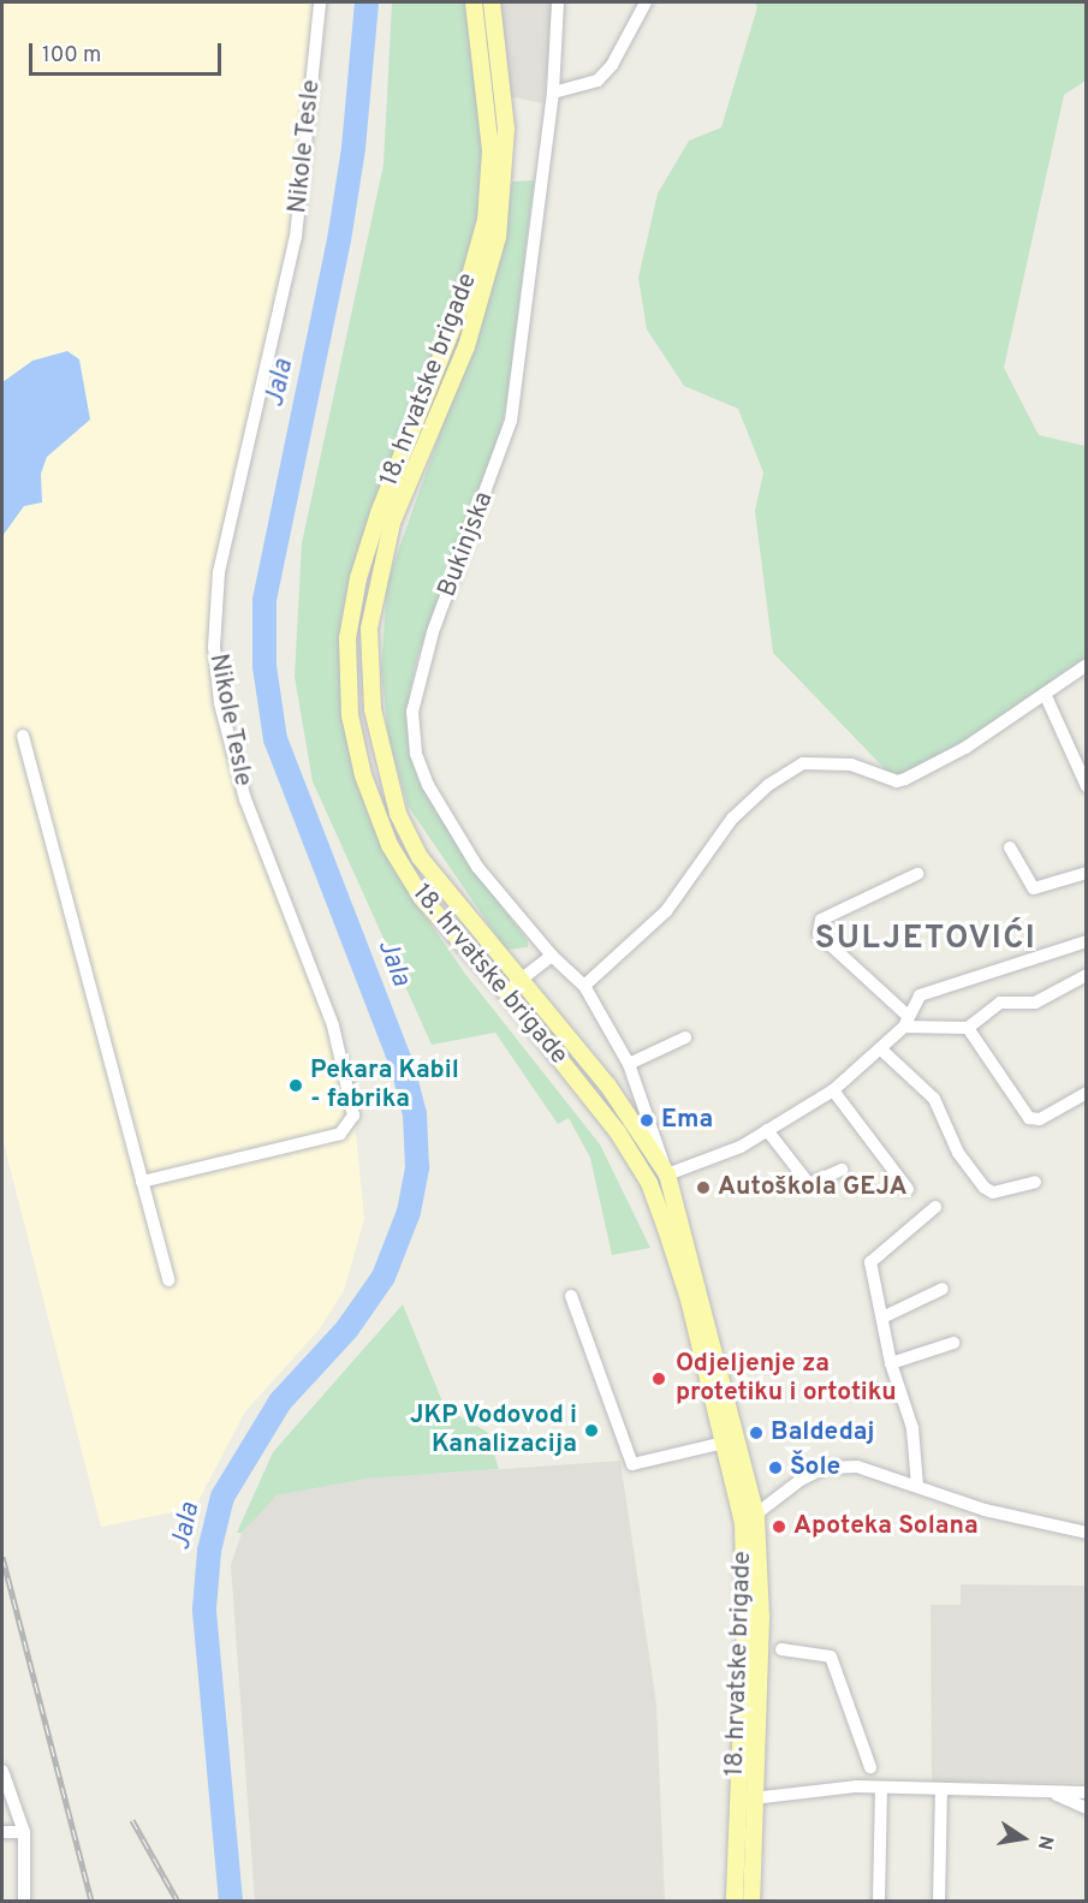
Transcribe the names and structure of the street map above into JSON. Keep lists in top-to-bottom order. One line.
{"streets":{"main road":["18. hrvatske brigade"],"street":["Nikole Tesle","Bukinjska"]},"crossings":[["18. hrvatske brigade","Bukinjska"]],"districts":["SULJETOVIĆI"],"water":["Jala"],"places":["Pekara Kabil - fabrika","Ema","Autoškola GEJA","Odjeljenje za protetiku i ortotiku","JKP Vodovod i Kanalizacija","Baldedaj","Šole","Apoteka Solana"],"scale_bar":"100 m","north":"right"}
